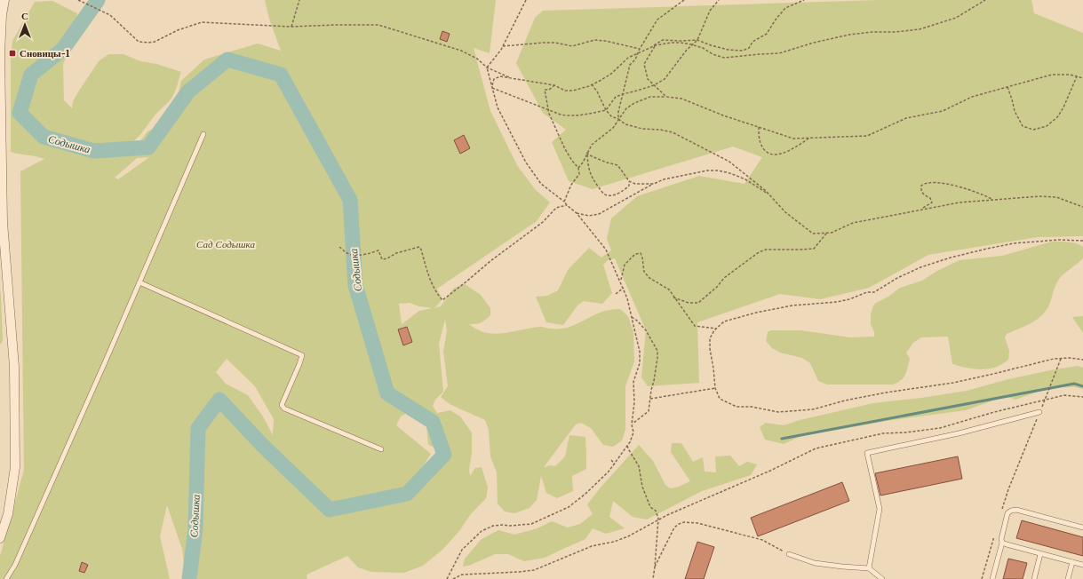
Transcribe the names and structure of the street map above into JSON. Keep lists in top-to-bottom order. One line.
{"water":["Содышка"],"parks":["Сад Содышка"],"places":{"transit":["Сновицы-1"]},"north":"top"}
